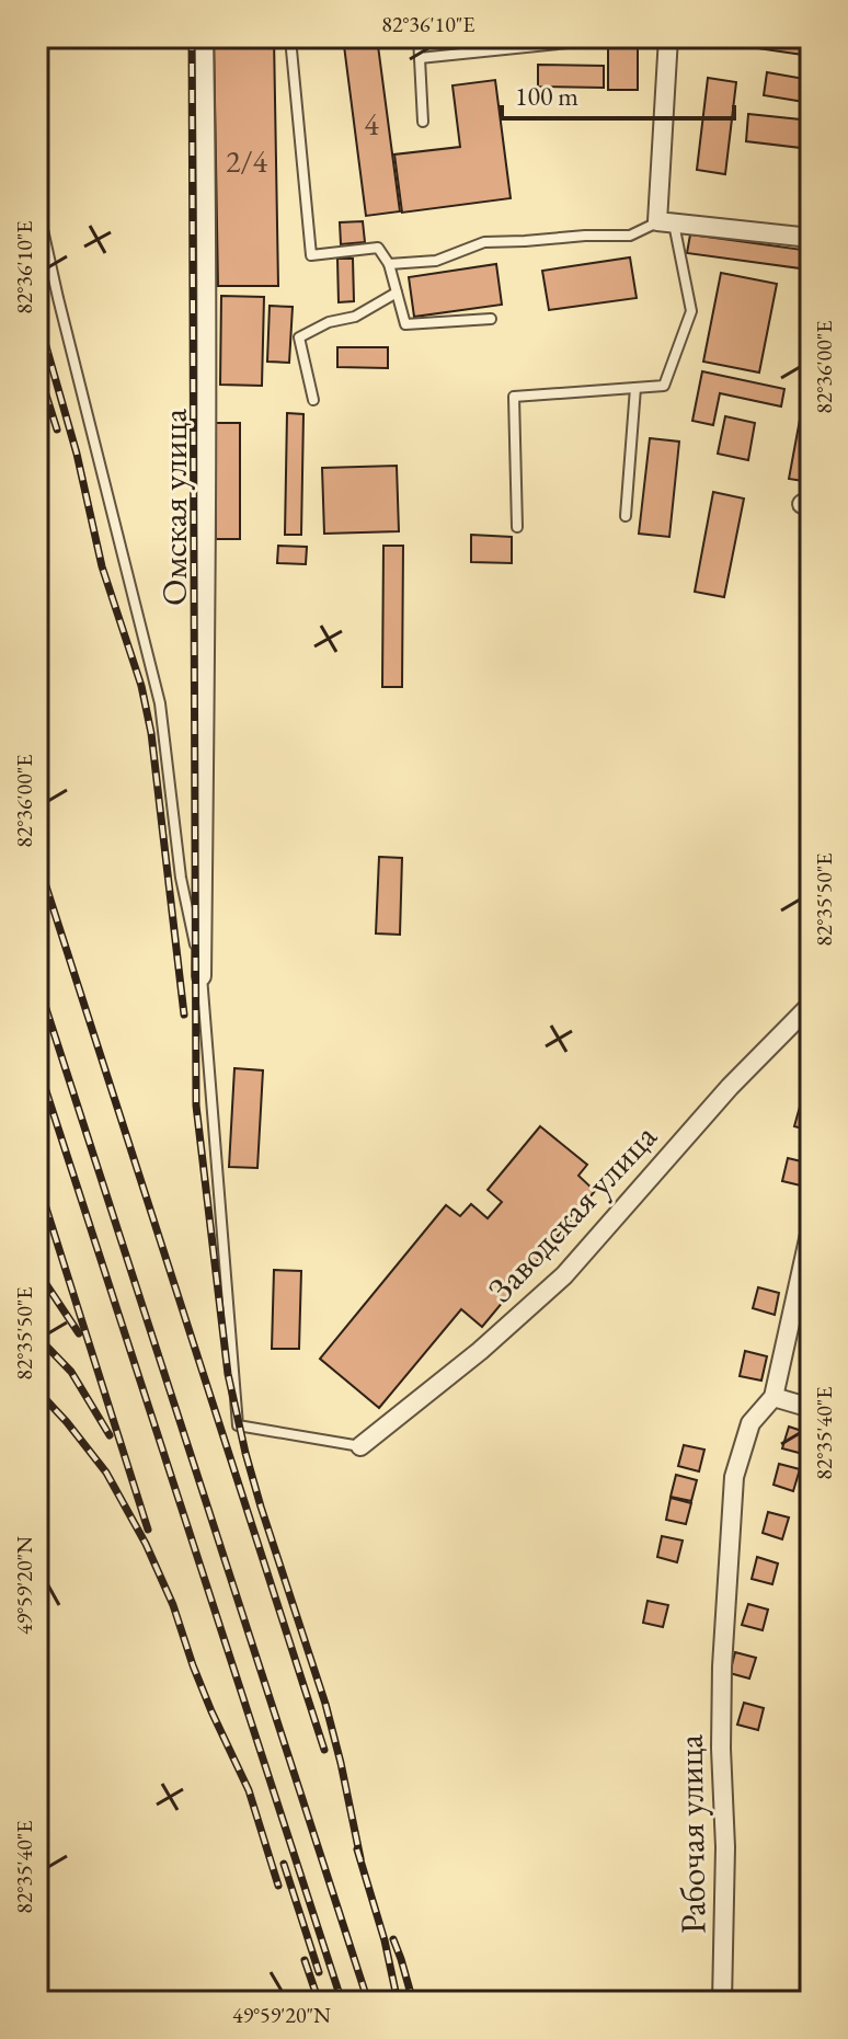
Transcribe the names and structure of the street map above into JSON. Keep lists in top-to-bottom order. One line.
{"streets":{"street":["Омская улица","Заводская улица","Рабочая улица"]},"house_numbers":["4","2/4"],"scale_bar":"100 m","coordinates":["82°36'10\"E","82°36'00\"E","82°35'50\"E","82°35'40\"E","49°59'20\"N"]}
